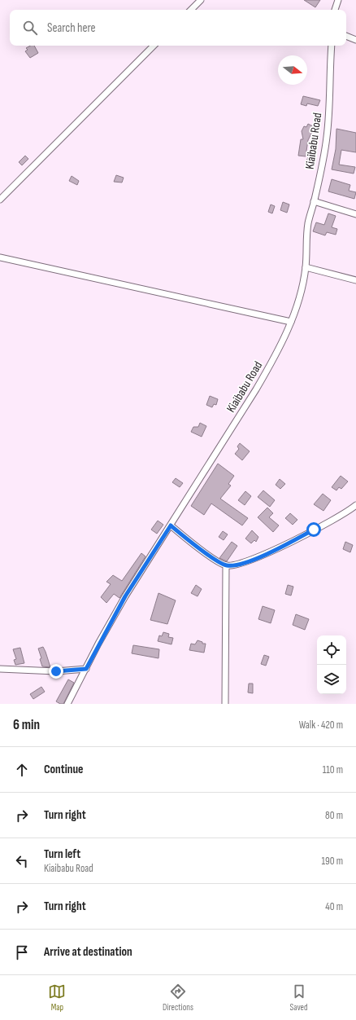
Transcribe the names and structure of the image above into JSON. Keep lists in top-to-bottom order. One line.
{"streets":{"street":["Kiaibabu Road"]},"north":"right","page":{"search":"Search here","heading":["6 min","Walk · 420 m"],"list":[["Continue","110 m"],["Turn right","80 m"],["Turn left","Kiaibabu Road","190 m"],["Turn right","40 m"],"Arrive at destination"],"nav":["Map","Directions","Saved"]}}
